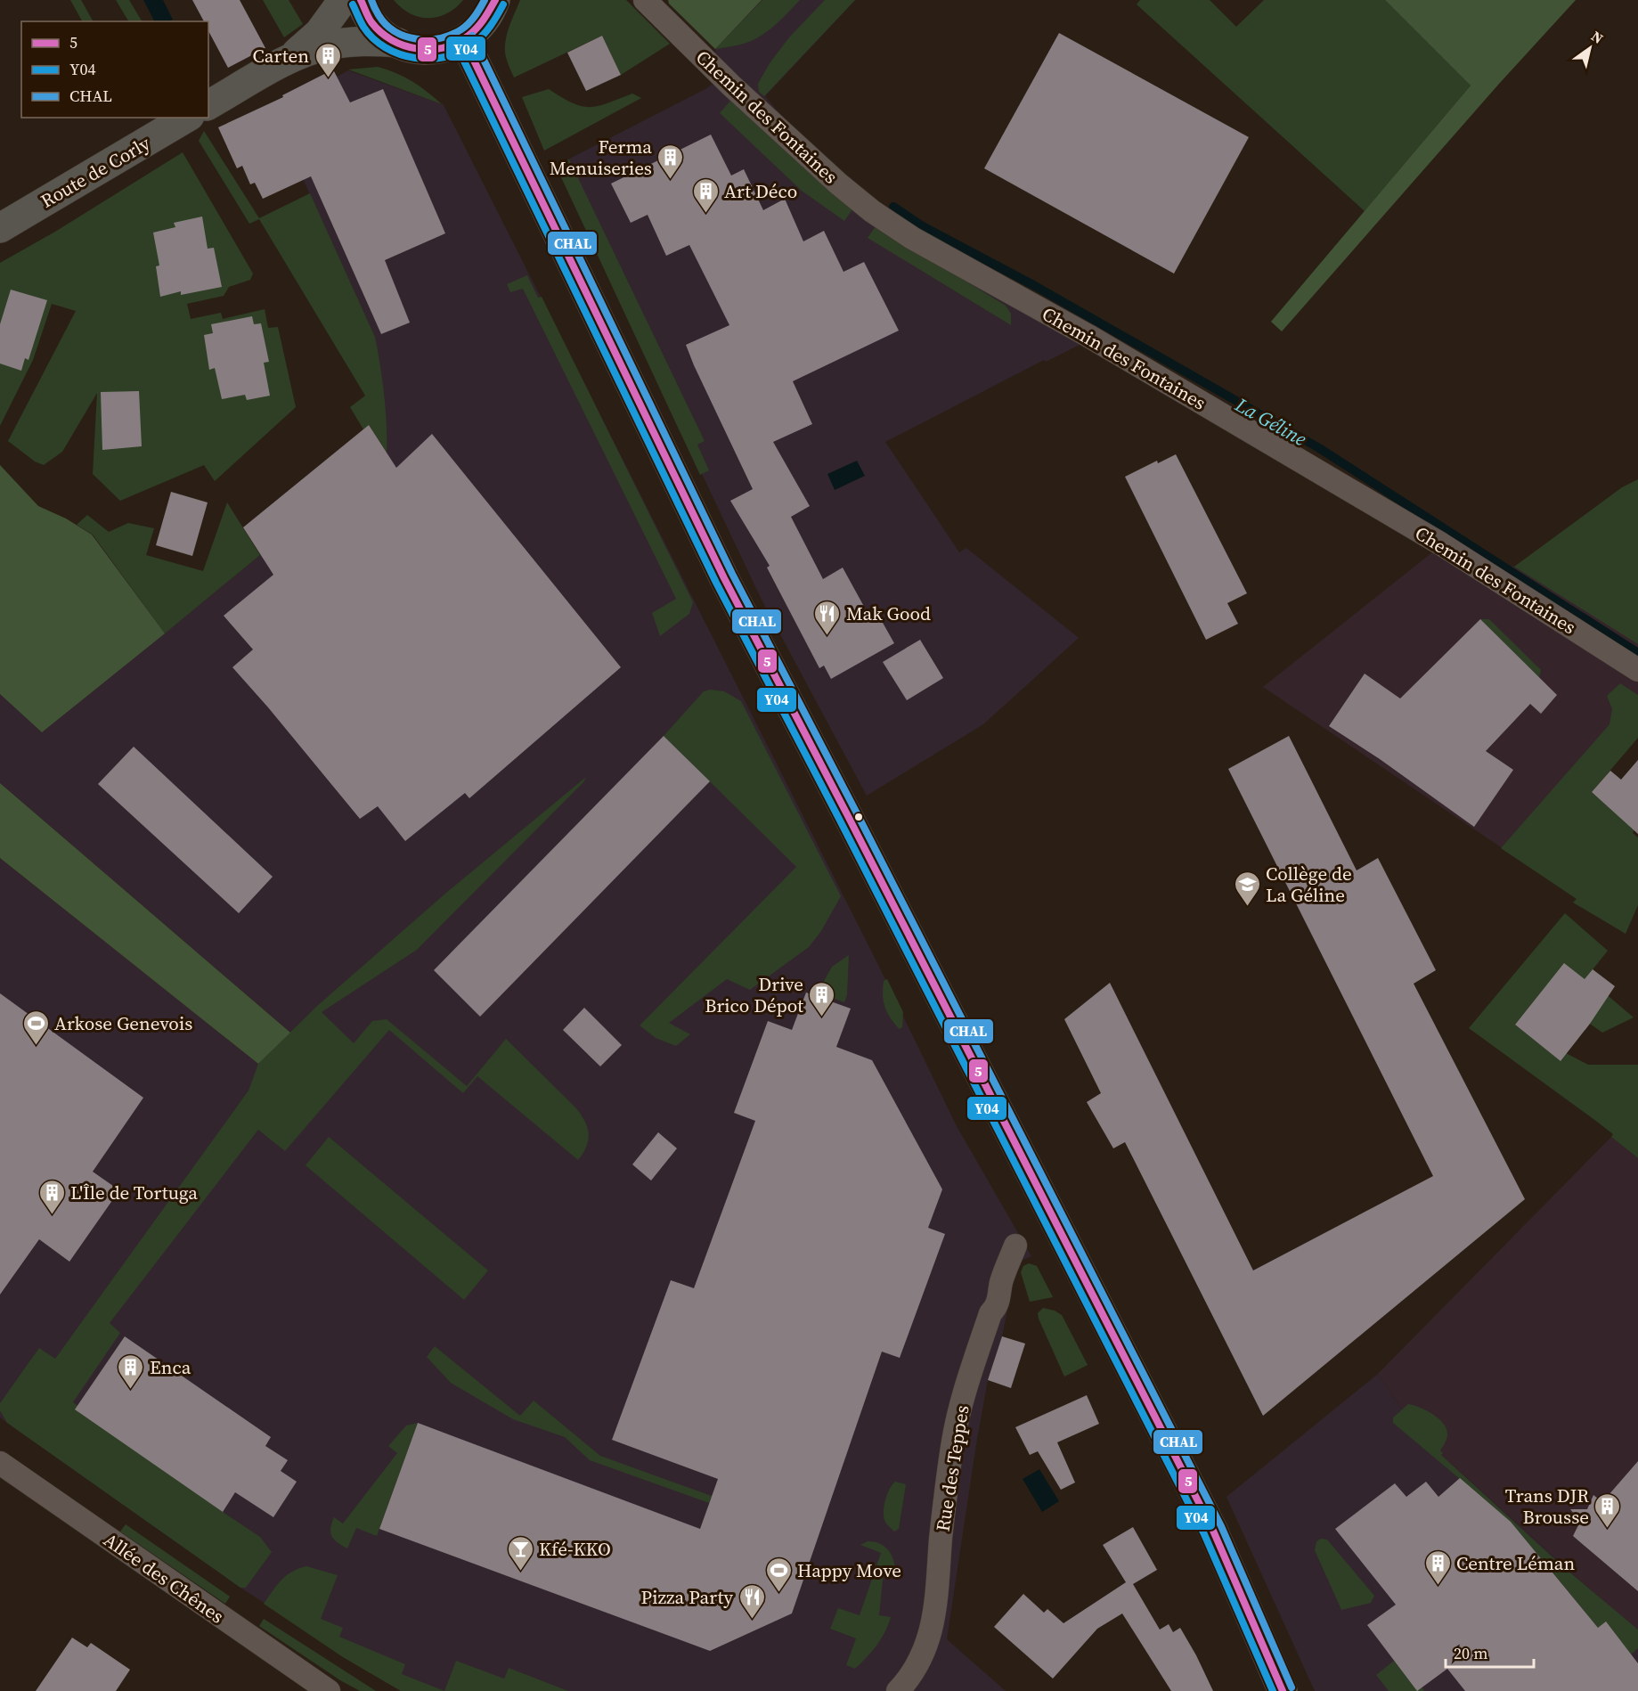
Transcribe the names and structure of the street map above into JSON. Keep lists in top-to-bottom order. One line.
{"streets":{"main road":["Route de Corly"],"street":["Chemin des Fontaines","Rue des Teppes","Allée des Chênes"]},"water":["La Géline"],"places":{"building":["Carten","Ferma Menuiseries","Art Déco","Drive Brico Dépot","L'Île de Tortuga","Enca","Trans DJR Brousse","Centre Léman"],"restaurant":["Mak Good","Pizza Party"],"school or university":["Collège de La Géline"],"sports":["Arkose Genevois","Happy Move"],"bar":["Kfé-KKO"]},"lines":["transit line 5","transit line CHAL","transit line Y04"],"legend":["5","Y04","CHAL"],"scale_bar":"20 m","north":"top right"}
